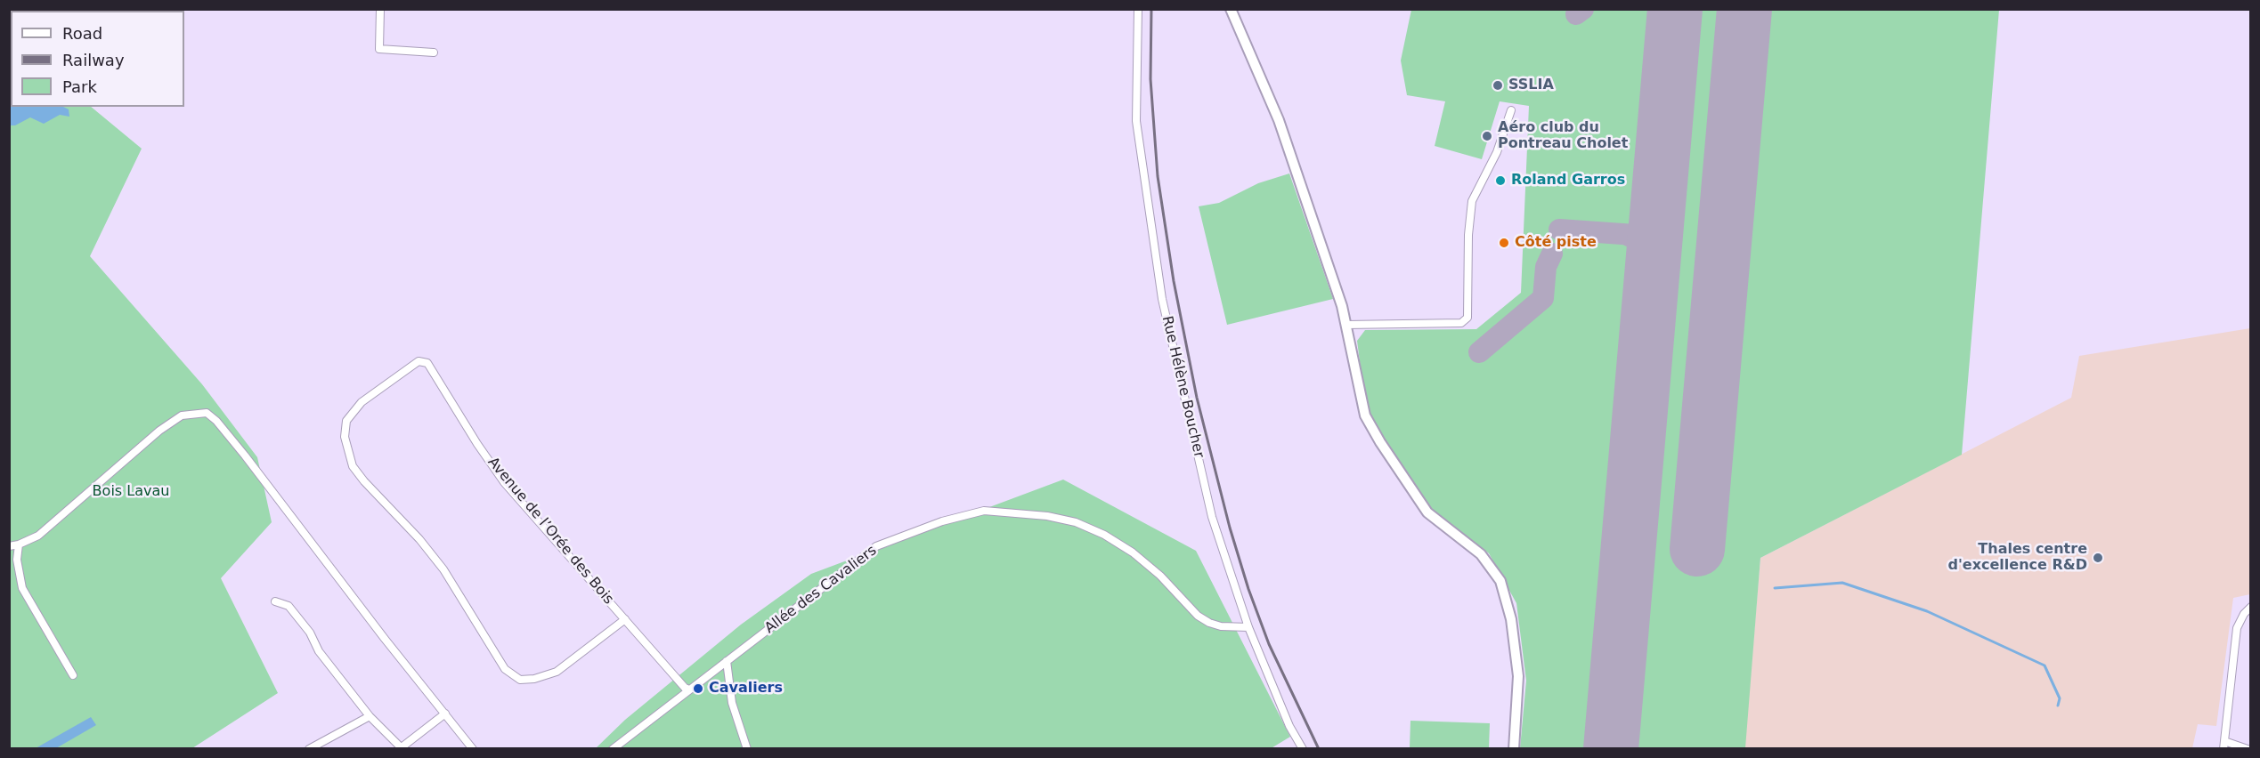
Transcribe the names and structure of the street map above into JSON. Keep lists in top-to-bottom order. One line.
{"streets":{"street":["Rue Hélène Boucher","Avenue de l’Orée des Bois","Allée des Cavaliers"]},"crossings":[["Rue Hélène Boucher","Allée des Cavaliers"],["Avenue de l’Orée des Bois","Allée des Cavaliers"]],"parks":["Bois Lavau"],"places":["SSLIA","Aéro club du Pontreau Cholet","Roland Garros","Côté piste","Thales centre d'excellence R&D","Cavaliers"],"legend":["Road","Railway","Park"]}
